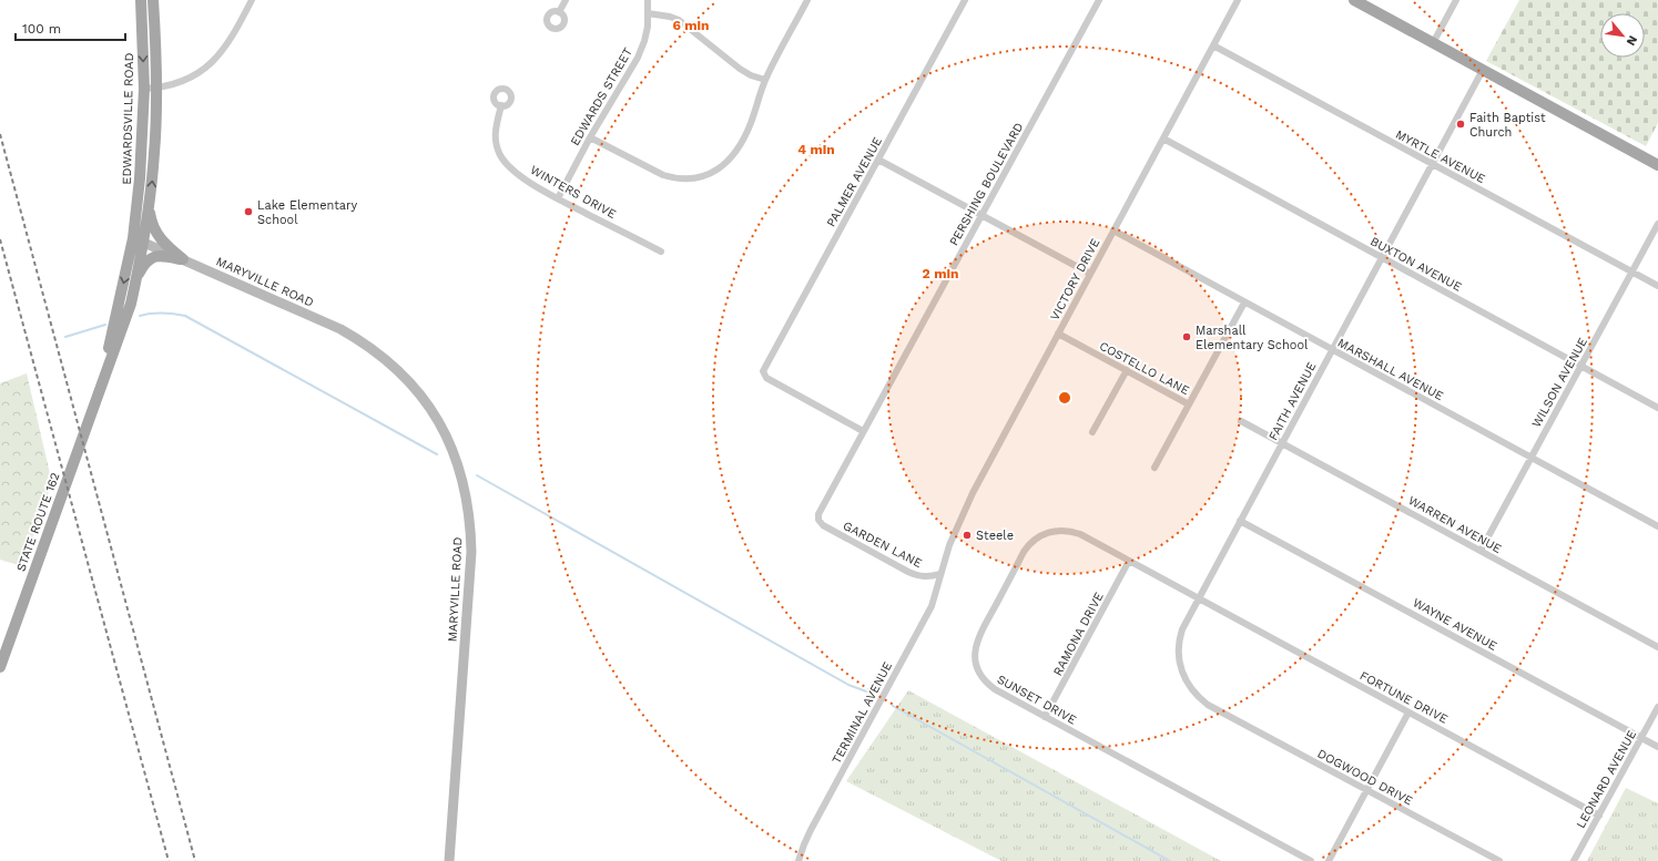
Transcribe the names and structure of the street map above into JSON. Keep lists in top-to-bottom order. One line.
{"streets":{"main road":["EDWARDSVILLE ROAD","MARYVILLE ROAD","STATE ROUTE 162"],"street":["EDWARDS STREET","MYRTLE AVENUE","PALMER AVENUE","PERSHING BOULEVARD","WINTERS DRIVE","BUXTON AVENUE","VICTORY DRIVE","COSTELLO LANE","MARSHALL AVENUE","WILSON AVENUE","FAITH AVENUE","WARREN AVENUE","GARDEN LANE","WAYNE AVENUE","RAMONA DRIVE","FORTUNE DRIVE","SUNSET DRIVE","TERMINAL AVENUE","DOGWOOD DRIVE","LEONARD AVENUE"]},"crossings":[["EDWARDS STREET","WINTERS DRIVE"],["EDWARDSVILLE ROAD","MARYVILLE ROAD"],["EDWARDSVILLE ROAD","STATE ROUTE 162"],["MYRTLE AVENUE","VICTORY DRIVE"],["MYRTLE AVENUE","WILSON AVENUE"],["MYRTLE AVENUE","FAITH AVENUE"],["PALMER AVENUE","PERSHING BOULEVARD"],["PERSHING BOULEVARD","GARDEN LANE"],["BUXTON AVENUE","VICTORY DRIVE"],["BUXTON AVENUE","WILSON AVENUE"],["BUXTON AVENUE","FAITH AVENUE"],["VICTORY DRIVE","COSTELLO LANE"],["VICTORY DRIVE","MARSHALL AVENUE"],["VICTORY DRIVE","GARDEN LANE"],["VICTORY DRIVE","TERMINAL AVENUE"],["MARYVILLE ROAD","STATE ROUTE 162"],["COSTELLO LANE","MARSHALL AVENUE"],["MARSHALL AVENUE","WILSON AVENUE"],["MARSHALL AVENUE","FAITH AVENUE"],["WILSON AVENUE","WARREN AVENUE"],["FAITH AVENUE","WARREN AVENUE"],["FAITH AVENUE","WAYNE AVENUE"],["FAITH AVENUE","FORTUNE DRIVE"],["FAITH AVENUE","SUNSET DRIVE"],["FAITH AVENUE","DOGWOOD DRIVE"],["GARDEN LANE","TERMINAL AVENUE"],["WAYNE AVENUE","LEONARD AVENUE"],["RAMONA DRIVE","SUNSET DRIVE"],["FORTUNE DRIVE","SUNSET DRIVE"],["FORTUNE DRIVE","LEONARD AVENUE"]],"places":["Faith Baptist Church","Lake Elementary School","Marshall Elementary School","Steele"],"scale_bar":"100 m","north":"bottom right","rings":["6 min","4 min","2 min"]}
